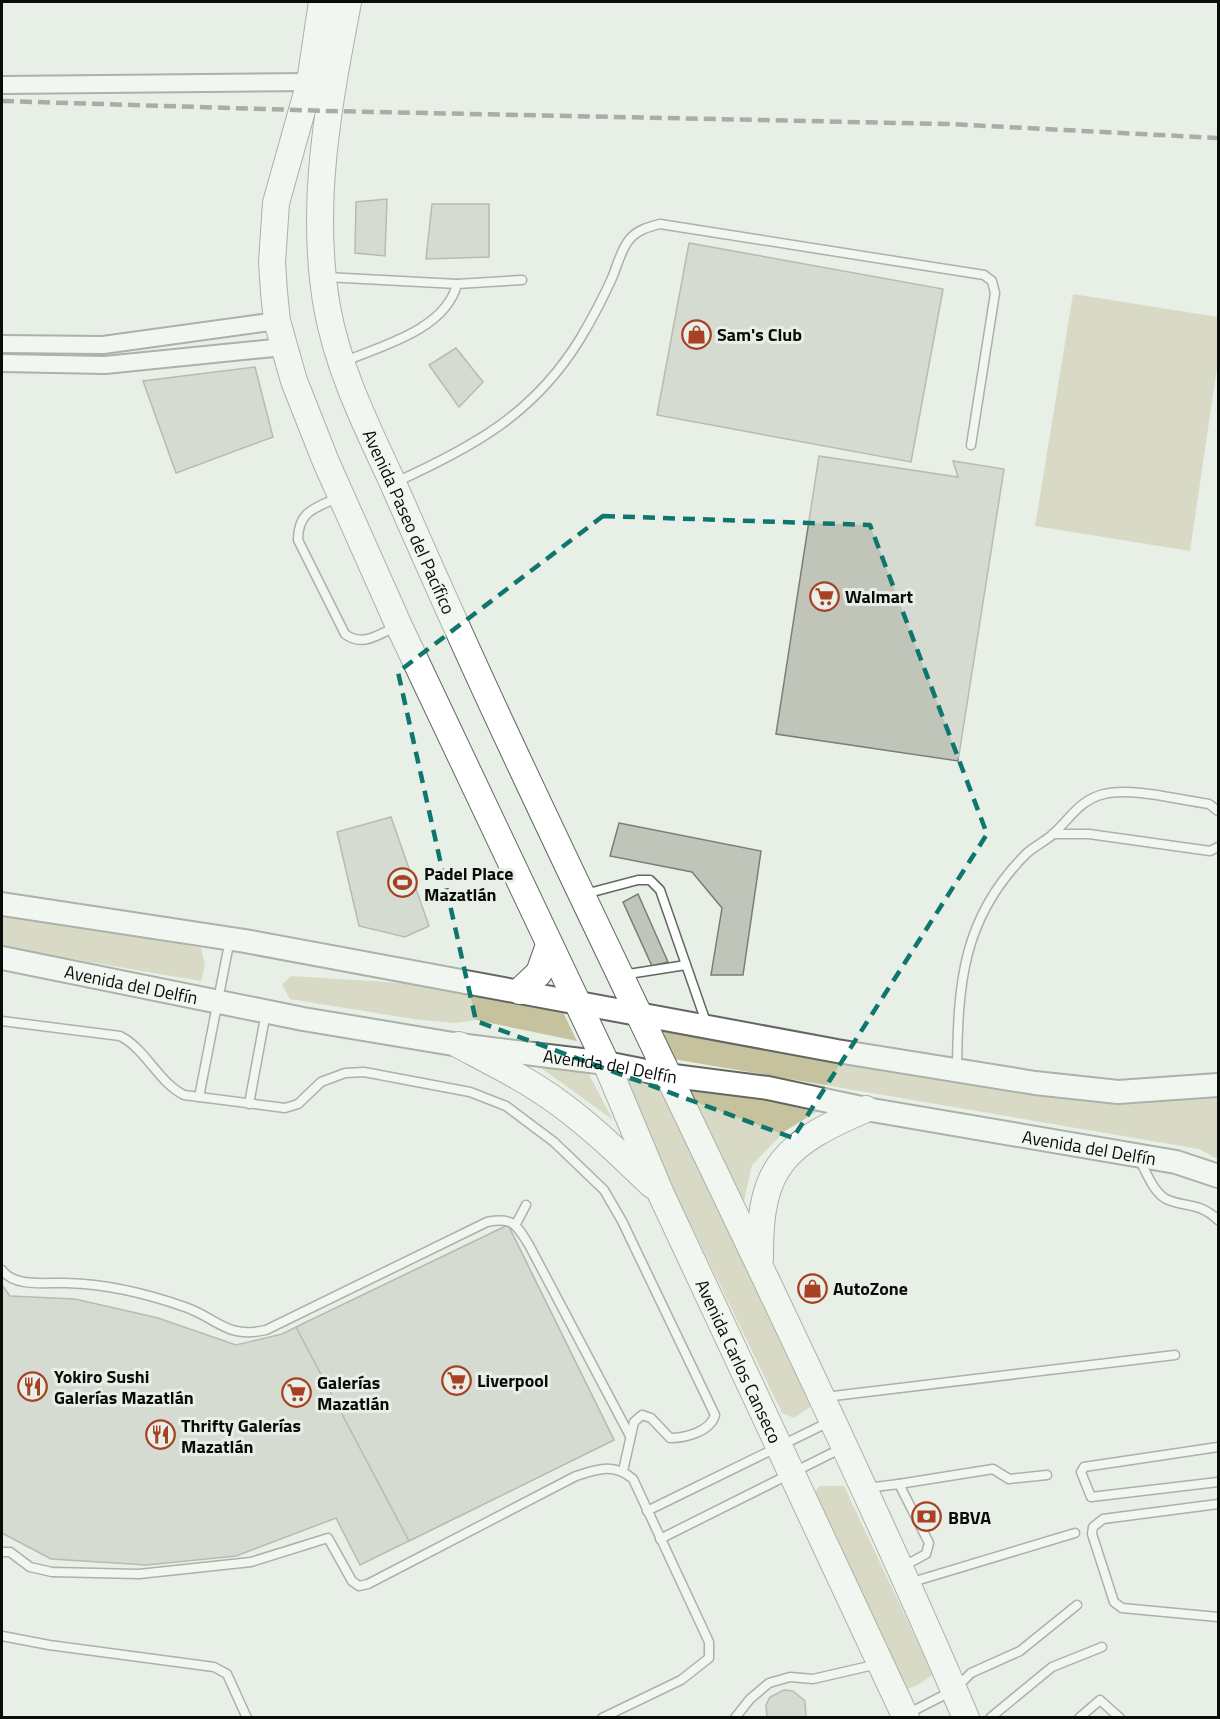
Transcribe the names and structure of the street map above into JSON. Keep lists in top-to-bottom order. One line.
{"streets":{"main road":["Avenida Paseo del Pacífico","Avenida Carlos Canseco"],"street":["Avenida del Delfín"]},"crossings":[["Avenida del Delfín","Avenida Carlos Canseco"]],"places":{"shop":["Sam's Club","AutoZone"],"supermarket":["Walmart","Liverpool","Galerías Mazatlán"],"sports":["Padel Place Mazatlán"],"restaurant":["Yokiro Sushi Galerías Mazatlán","Thrifty Galerías Mazatlán"],"bank":["BBVA"]}}
